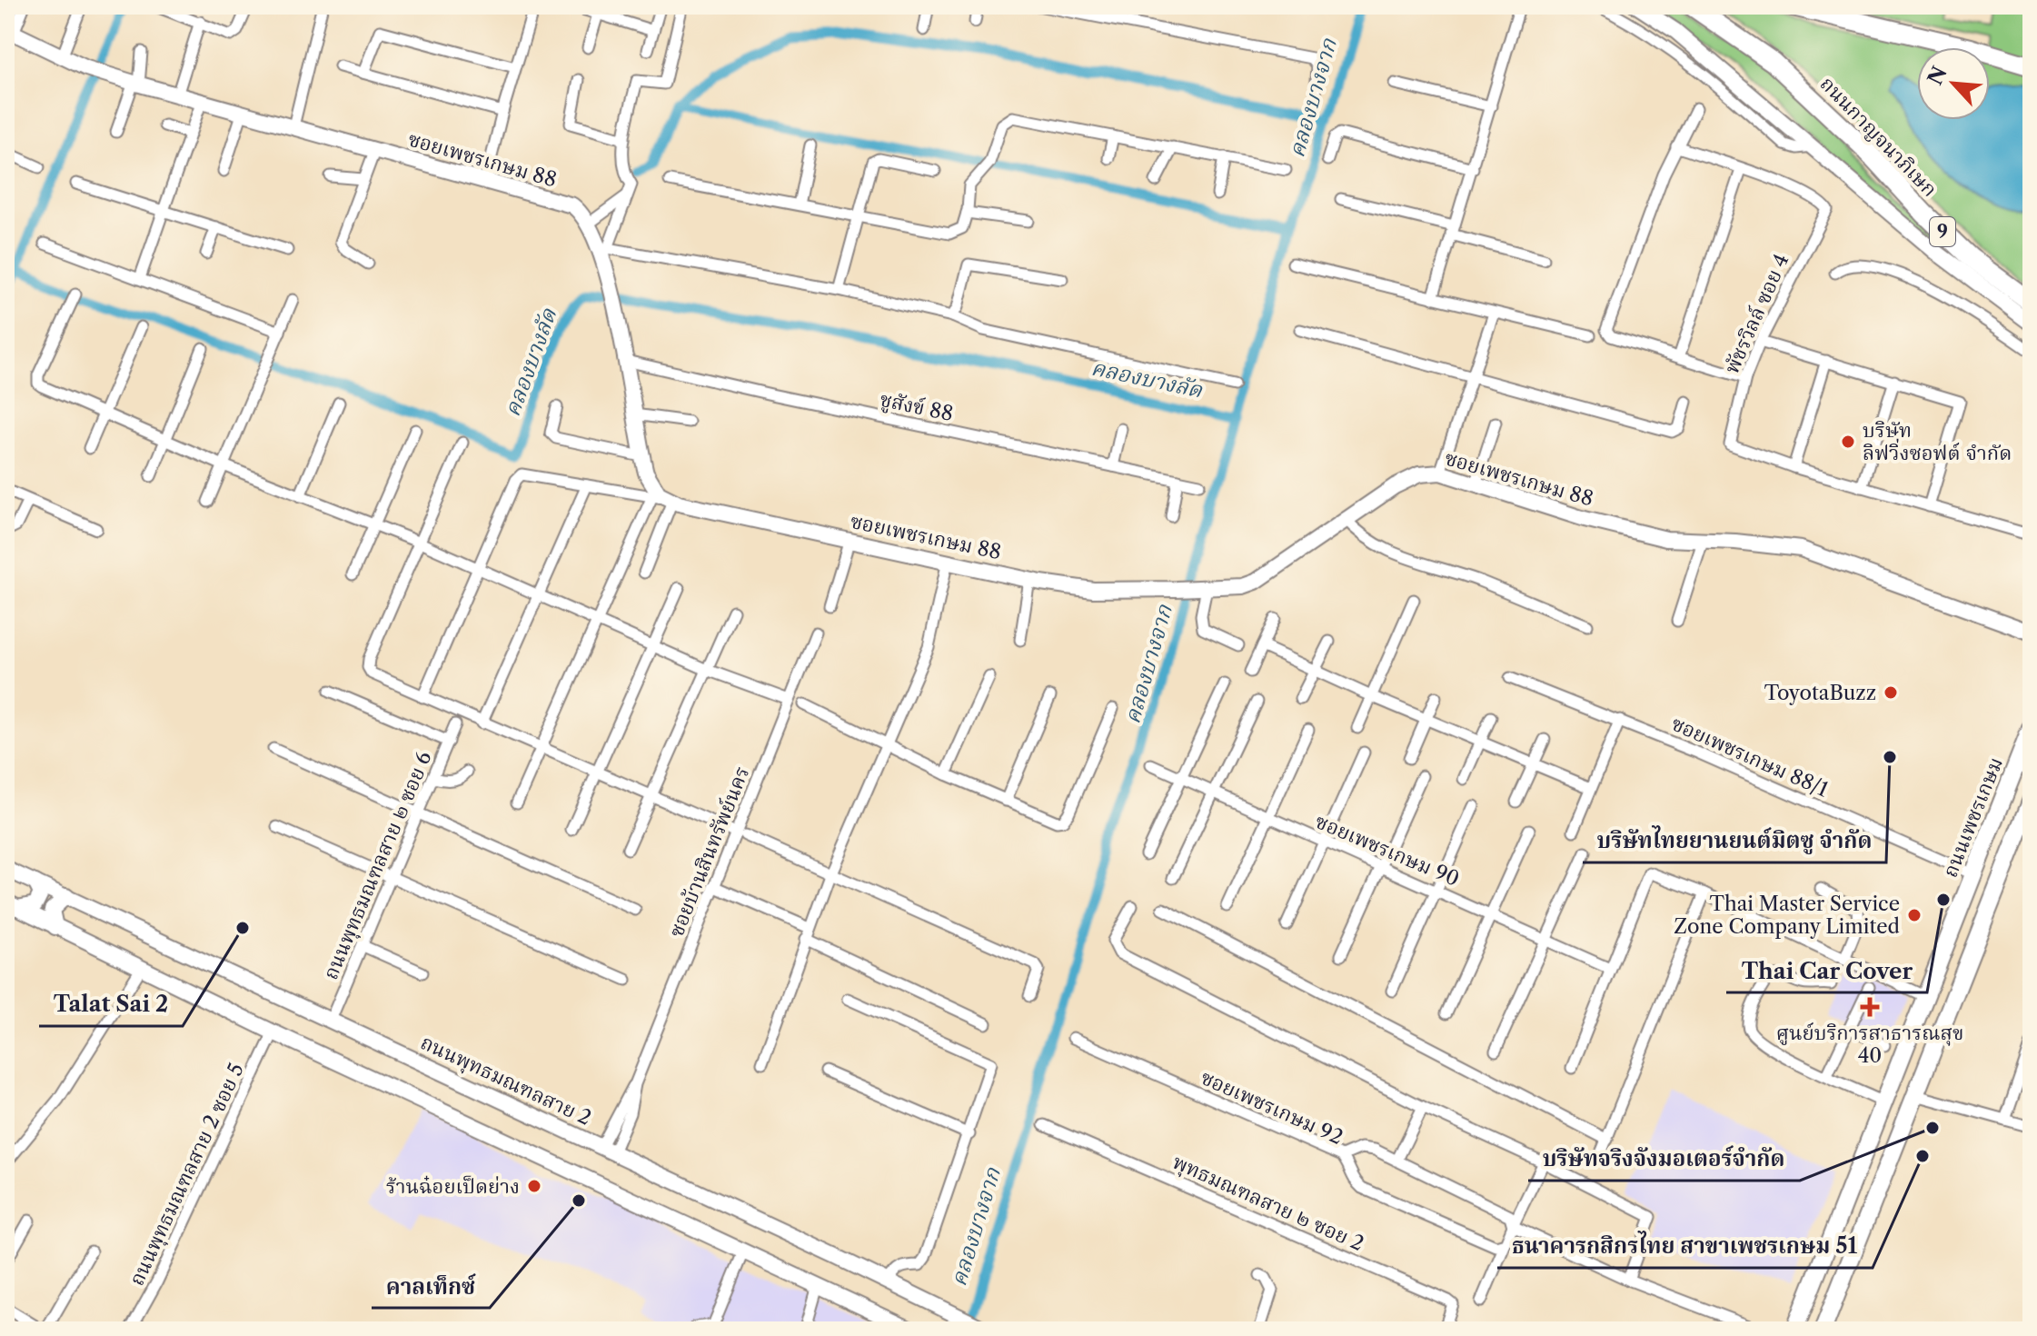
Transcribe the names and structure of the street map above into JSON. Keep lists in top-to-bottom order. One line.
{"streets":{"highway":["ถนนกาญจนาภิเษก","9"],"main road":["ซอยเพชรเกษม 88","ถนนเพชรเกษม","ถนนพุทธมณฑลสาย 2"],"street":["พัชรวิลล์ ซอย 4","ชูสังข์ 88","ซอยเพชรเกษม 88/1","ซอยเพชรเกษม 90","ซอยบ้านสินทรัพย์นคร","ถนนพุทธมณฑลสาย ๒ ซอย 6","ซอยเพชรเกษม 92","ถนนพุทธมณฑลสาย 2 ซอย 5","พุทธมณฑลสาย ๒ ซอย 2"]},"crossings":[["ซอยเพชรเกษม 88/1","ถนนเพชรเกษม"],["ซอยบ้านสินทรัพย์นคร","ถนนพุทธมณฑลสาย 2"],["ถนนพุทธมณฑลสาย ๒ ซอย 6","ถนนพุทธมณฑลสาย 2"]],"water":["คลองบางจาก","คลองบางลัด"],"places":{"other":["บริษัท ลิฟวิ่งซอฟต์ จำกัด","ToyotaBuzz","บริษัทไทยยานยนต์มิตซู จำกัด","Thai Car Cover","Thai Master Service Zone Company Limited","Talat Sai 2","บริษัทจริงจังมอเตอร์จำกัด","ธนาคารกสิกรไทย สาขาเพชรเกษม 51","ร้านฉ๋อยเป็ดย่าง","คาลเท็กซ์"],"health":["ศูนย์บริการสาธารณสุข 40"]},"north":"top left"}
